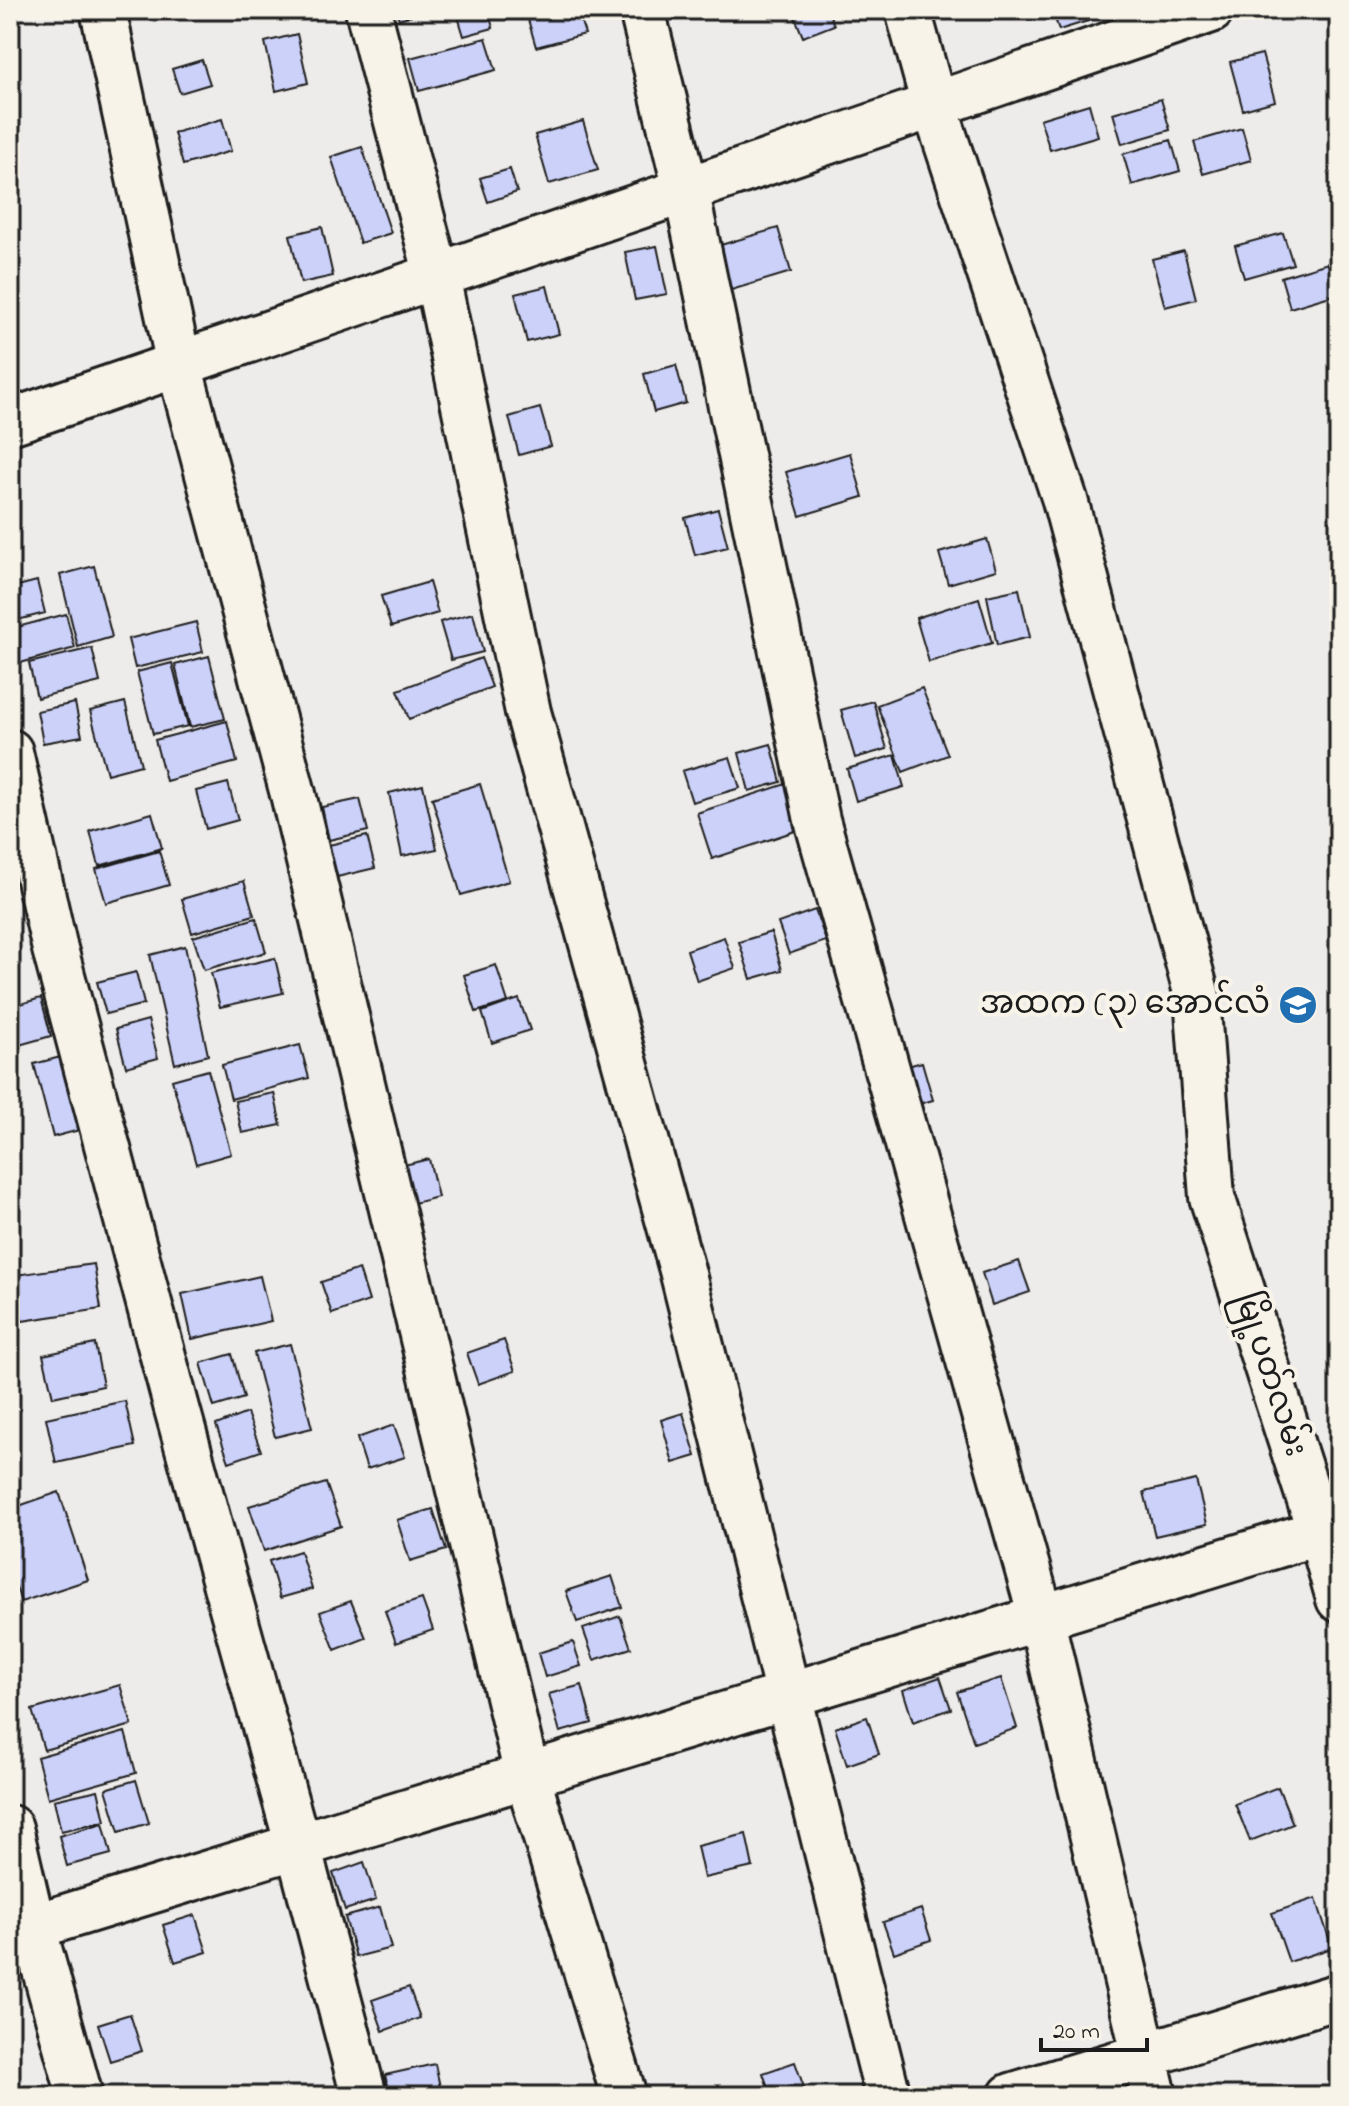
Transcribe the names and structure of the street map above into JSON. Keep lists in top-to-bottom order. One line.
{"streets":{"street":["မြို့ပတ်လမ်း"]},"places":{"school or university":["အထက (၃) အောင်လံ"]},"scale_bar":"20 m"}
